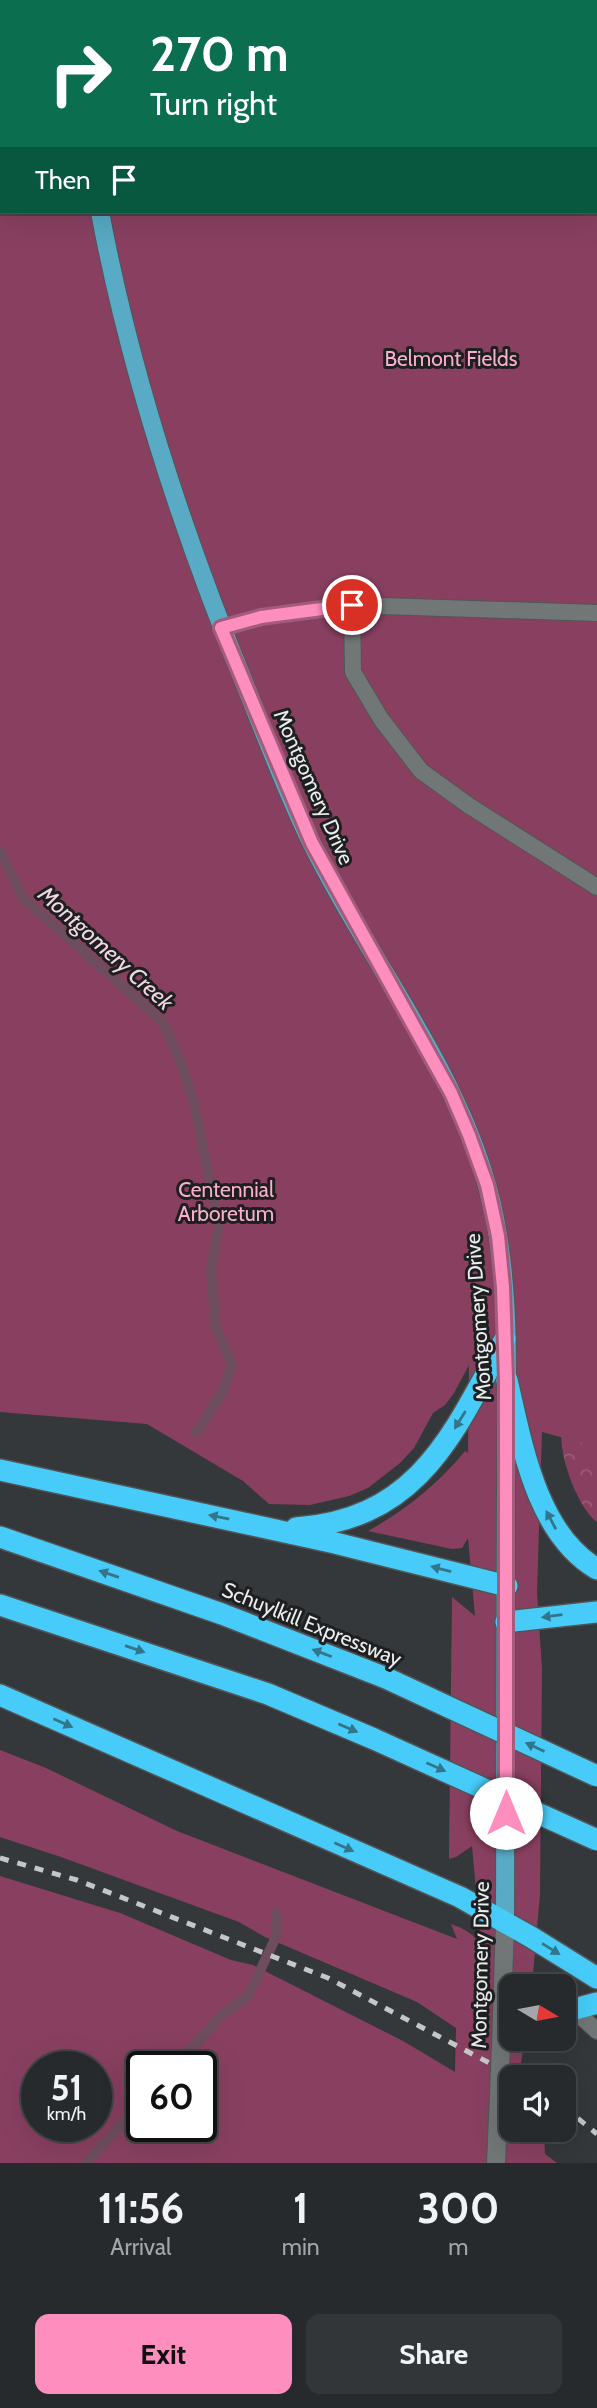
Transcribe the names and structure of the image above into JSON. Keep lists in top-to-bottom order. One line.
{"streets":{"highway":["Schuylkill Expressway"],"main road":["Montgomery Drive"]},"water":["Montgomery Creek"],"parks":["Belmont Fields","Centennial Arboretum"],"north":"right","page":{"turn":["270 m","Turn right"],"then":"Then","speed":"51 km/h","limit":"60","eta":["11:56","Arrival","1","min","300","m"],"buttons":["Exit","Share"]}}
